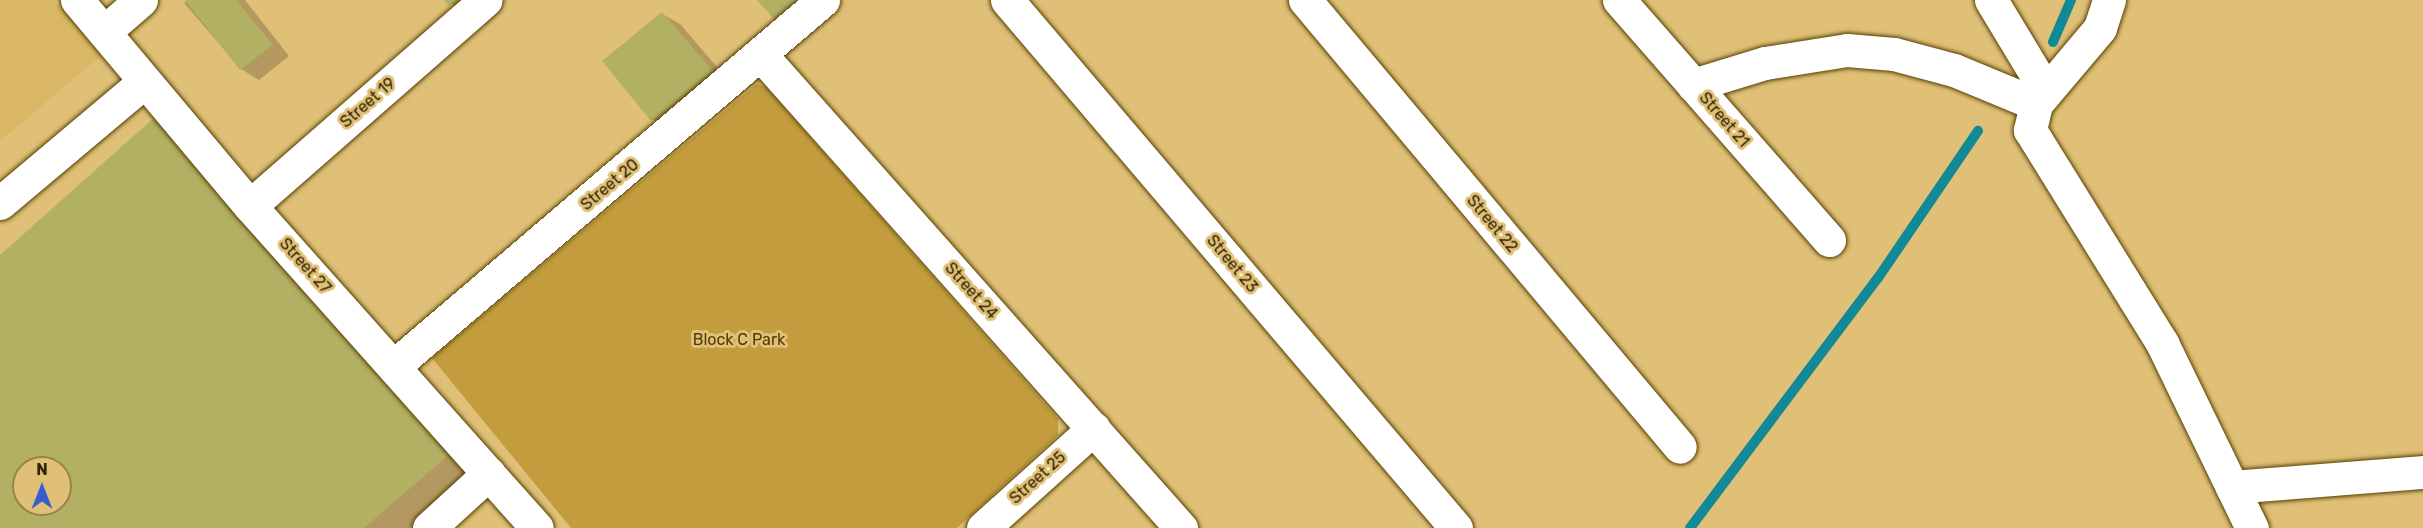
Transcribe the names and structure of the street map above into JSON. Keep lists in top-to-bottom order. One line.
{"streets":{"street":["Street 19","Street 21","Street 20","Street 22","Street 23","Street 27","Street 24","Street 25"]},"crossings":[["Street 19","Street 27"],["Street 20","Street 27"],["Street 20","Street 24"],["Street 24","Street 25"]],"parks":["Block C Park"],"north":"top"}
